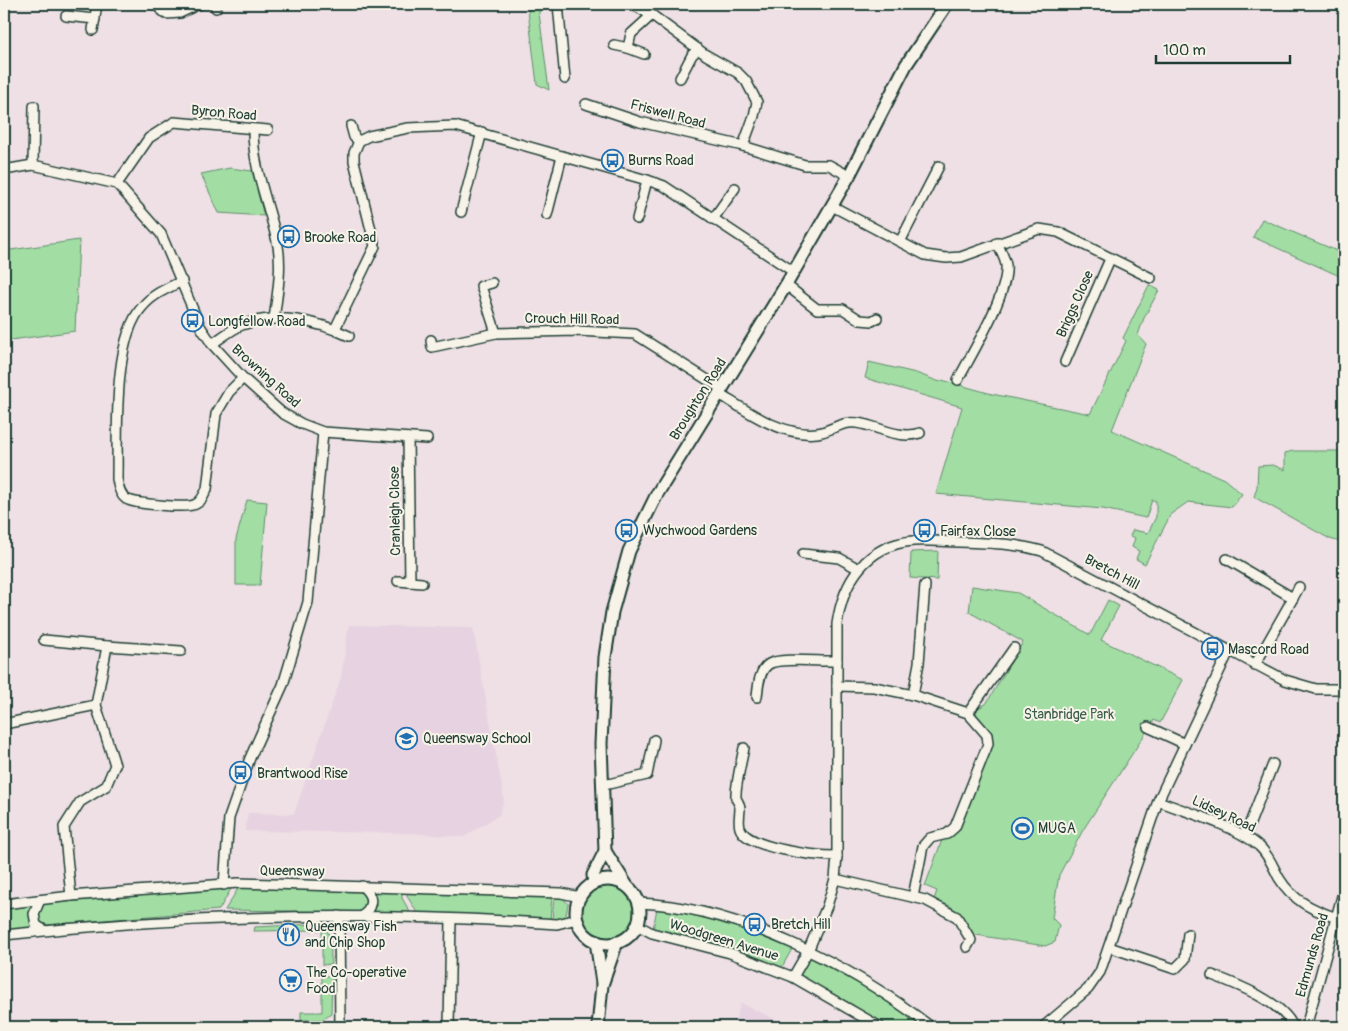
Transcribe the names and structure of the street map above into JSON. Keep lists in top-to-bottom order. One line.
{"streets":{"main road":["Broughton Road"],"street":["Byron Road","Friswell Road","Briggs Close","Crouch Hill Road","Browning Road","Cranleigh Close","Bretch Hill","Lidsey Road","Queensway","Woodgreen Avenue","Edmunds Road"]},"crossings":[["Byron Road","Browning Road"],["Friswell Road","Broughton Road"],["Crouch Hill Road","Broughton Road"],["Browning Road","Cranleigh Close"],["Bretch Hill","Woodgreen Avenue"],["Lidsey Road","Edmunds Road"],["Queensway","Woodgreen Avenue"]],"parks":["Stanbridge Park"],"places":{"bus stop":["Burns Road","Brooke Road","Longfellow Road","Wychwood Gardens","Fairfax Close","Mascord Road","Brantwood Rise","Bretch Hill"],"school or university":["Queensway School"],"sports":["MUGA"],"restaurant":["Queensway Fish and Chip Shop"],"supermarket":["The Co-operative Food"]},"scale_bar":"100 m"}
